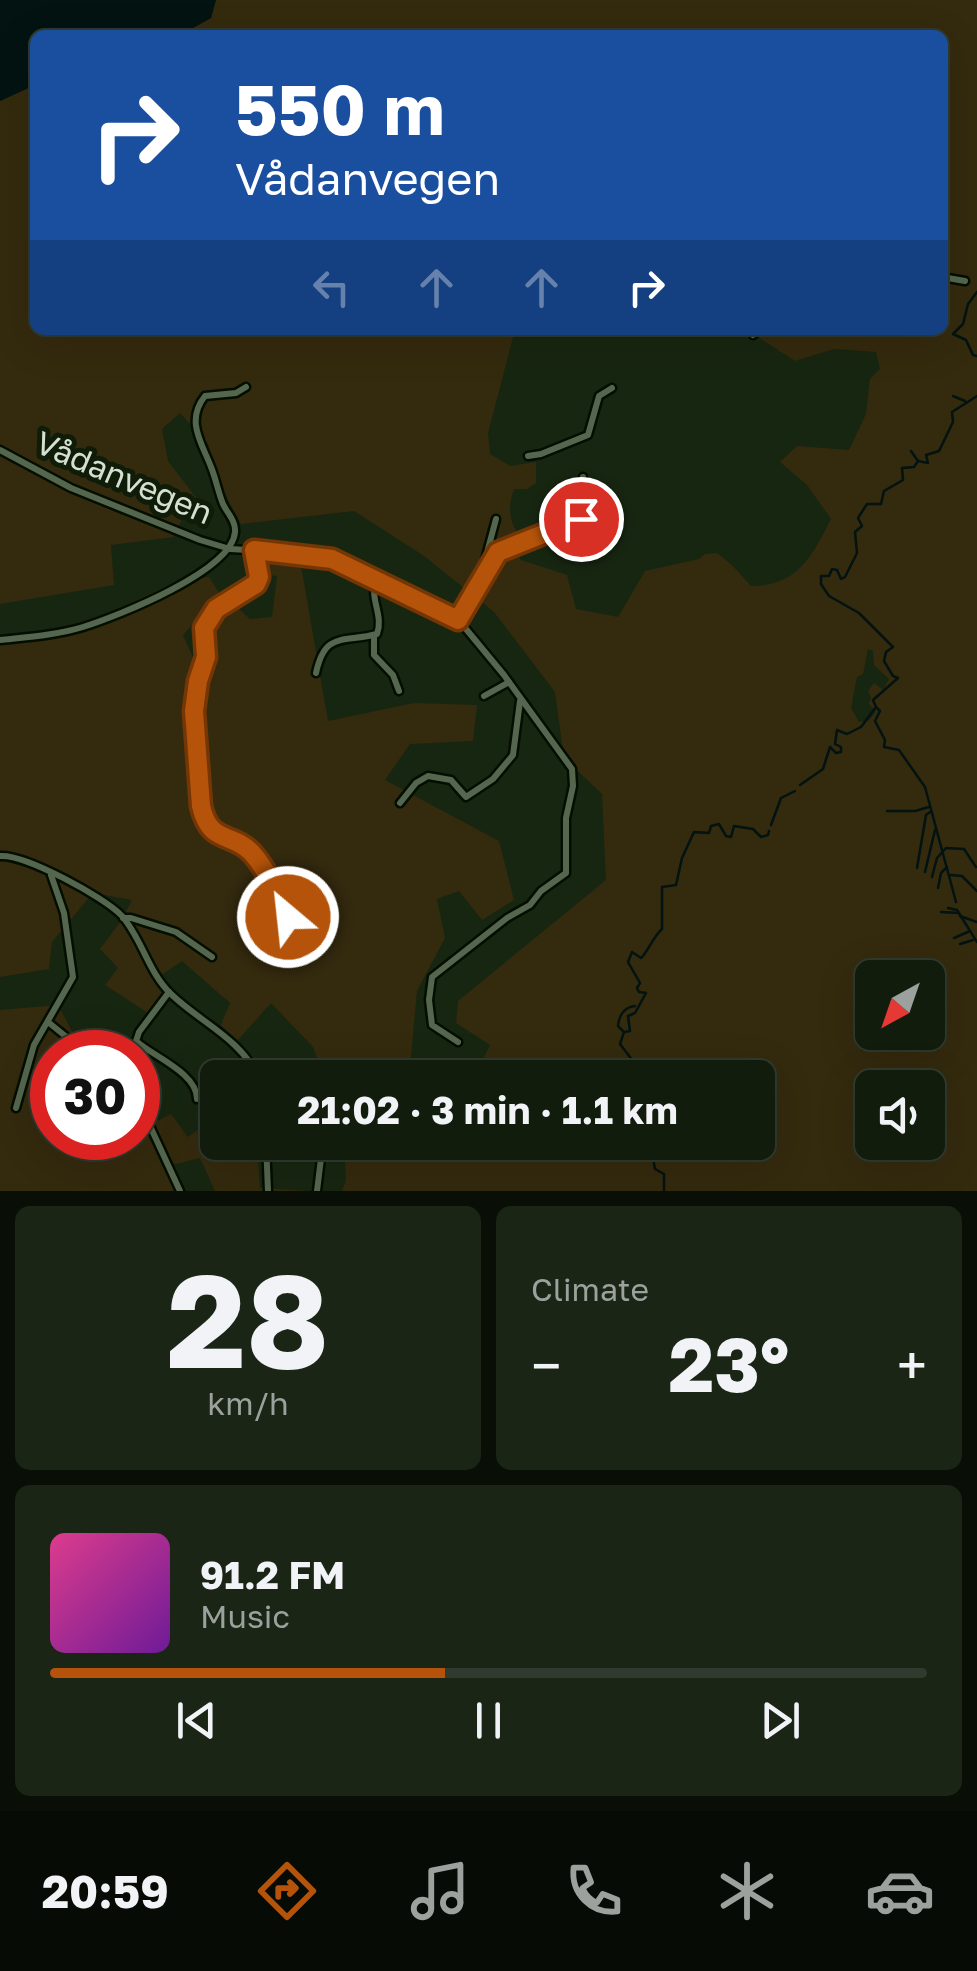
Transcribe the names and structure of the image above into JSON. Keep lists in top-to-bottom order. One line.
{"streets":{"street":["Vådanvegen"]},"north":"bottom left","page":{"turn":["550 m","Vådanvegen"],"limit":"30","trip":"21:02 · 3 min · 1.1 km","tile":[["28","km/h"],"Climate"],"heat":["−","23°","+"],"song":["91.2 FM","Music"],"tabs":"20:59"}}
